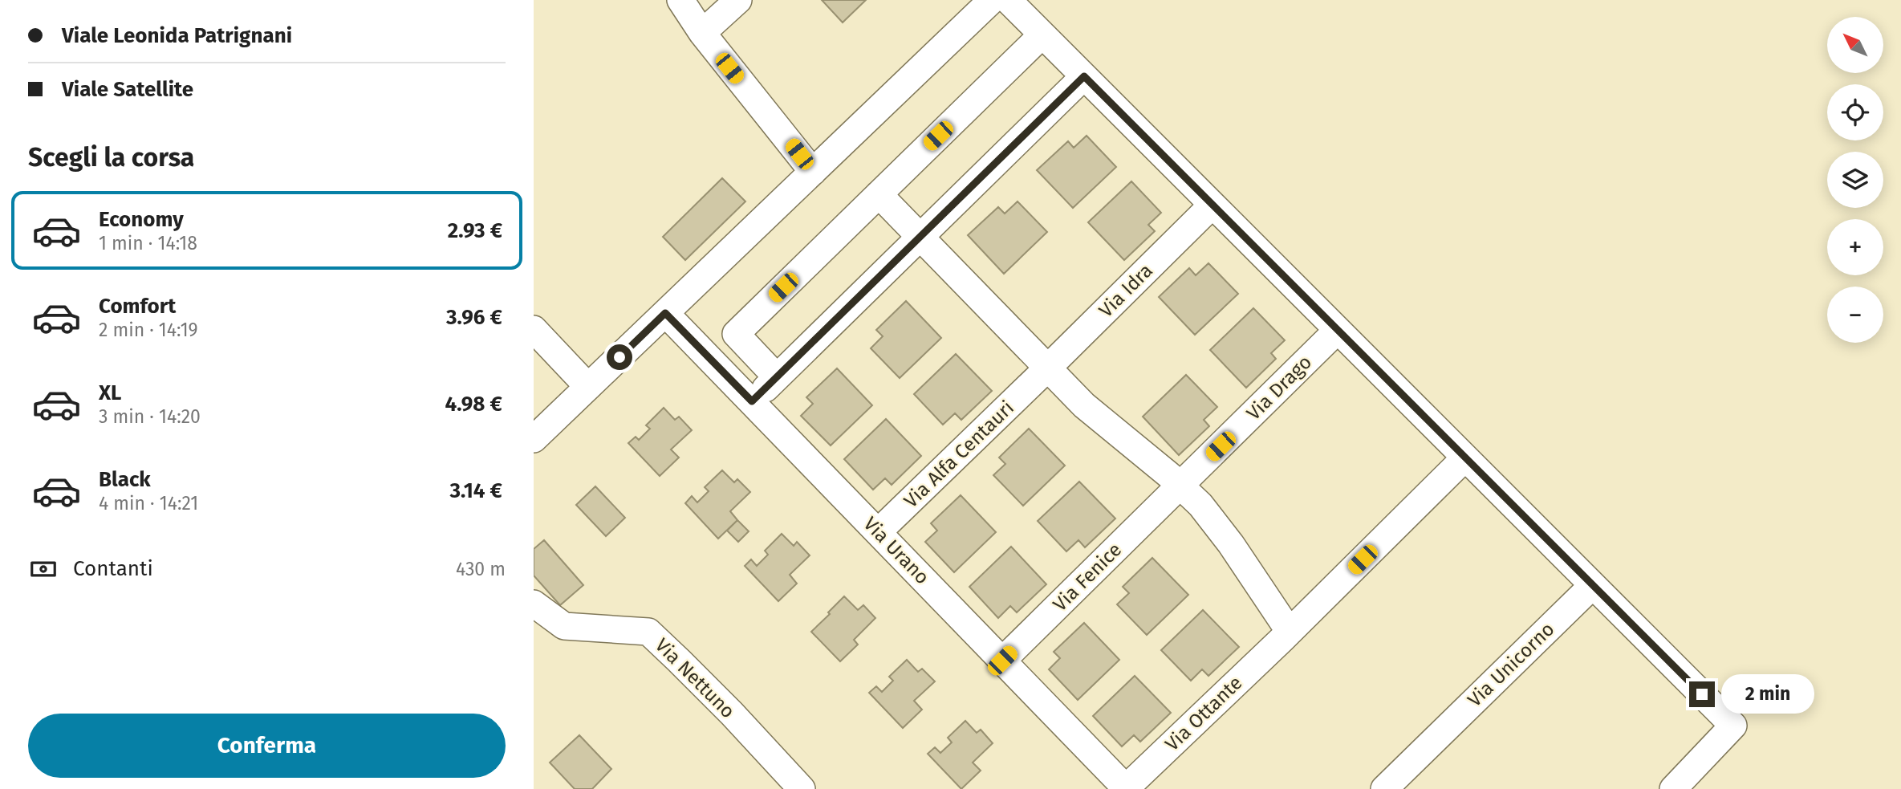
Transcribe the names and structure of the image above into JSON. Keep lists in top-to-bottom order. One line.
{"streets":{"street":["Via Idra","Via Drago","Via Alfa Centauri","Via Urano","Via Fenice","Via Unicorno","Via Nettuno","Via Ottante"]},"crossings":[["Via Idra","Via Alfa Centauri"],["Via Drago","Via Fenice"],["Via Alfa Centauri","Via Urano"],["Via Urano","Via Fenice"],["Via Urano","Via Ottante"]],"north":"top left","page":{"banner":["Viale Leonida Patrignani","Viale Satellite"],"map_buttons":["+","−"],"heading":"Scegli la corsa","list":[{"name":"Economy","note":"1 min · 14:18","value":"2.93 €"},{"name":"Comfort","note":"2 min · 14:19","value":"3.96 €"},{"name":"XL","note":"3 min · 14:20","value":"4.98 €"},{"name":"Black","note":"4 min · 14:21","value":"3.14 €"}],"pay":["Contanti","430 m"],"bubble":"2 min","buttons":"Conferma"}}
